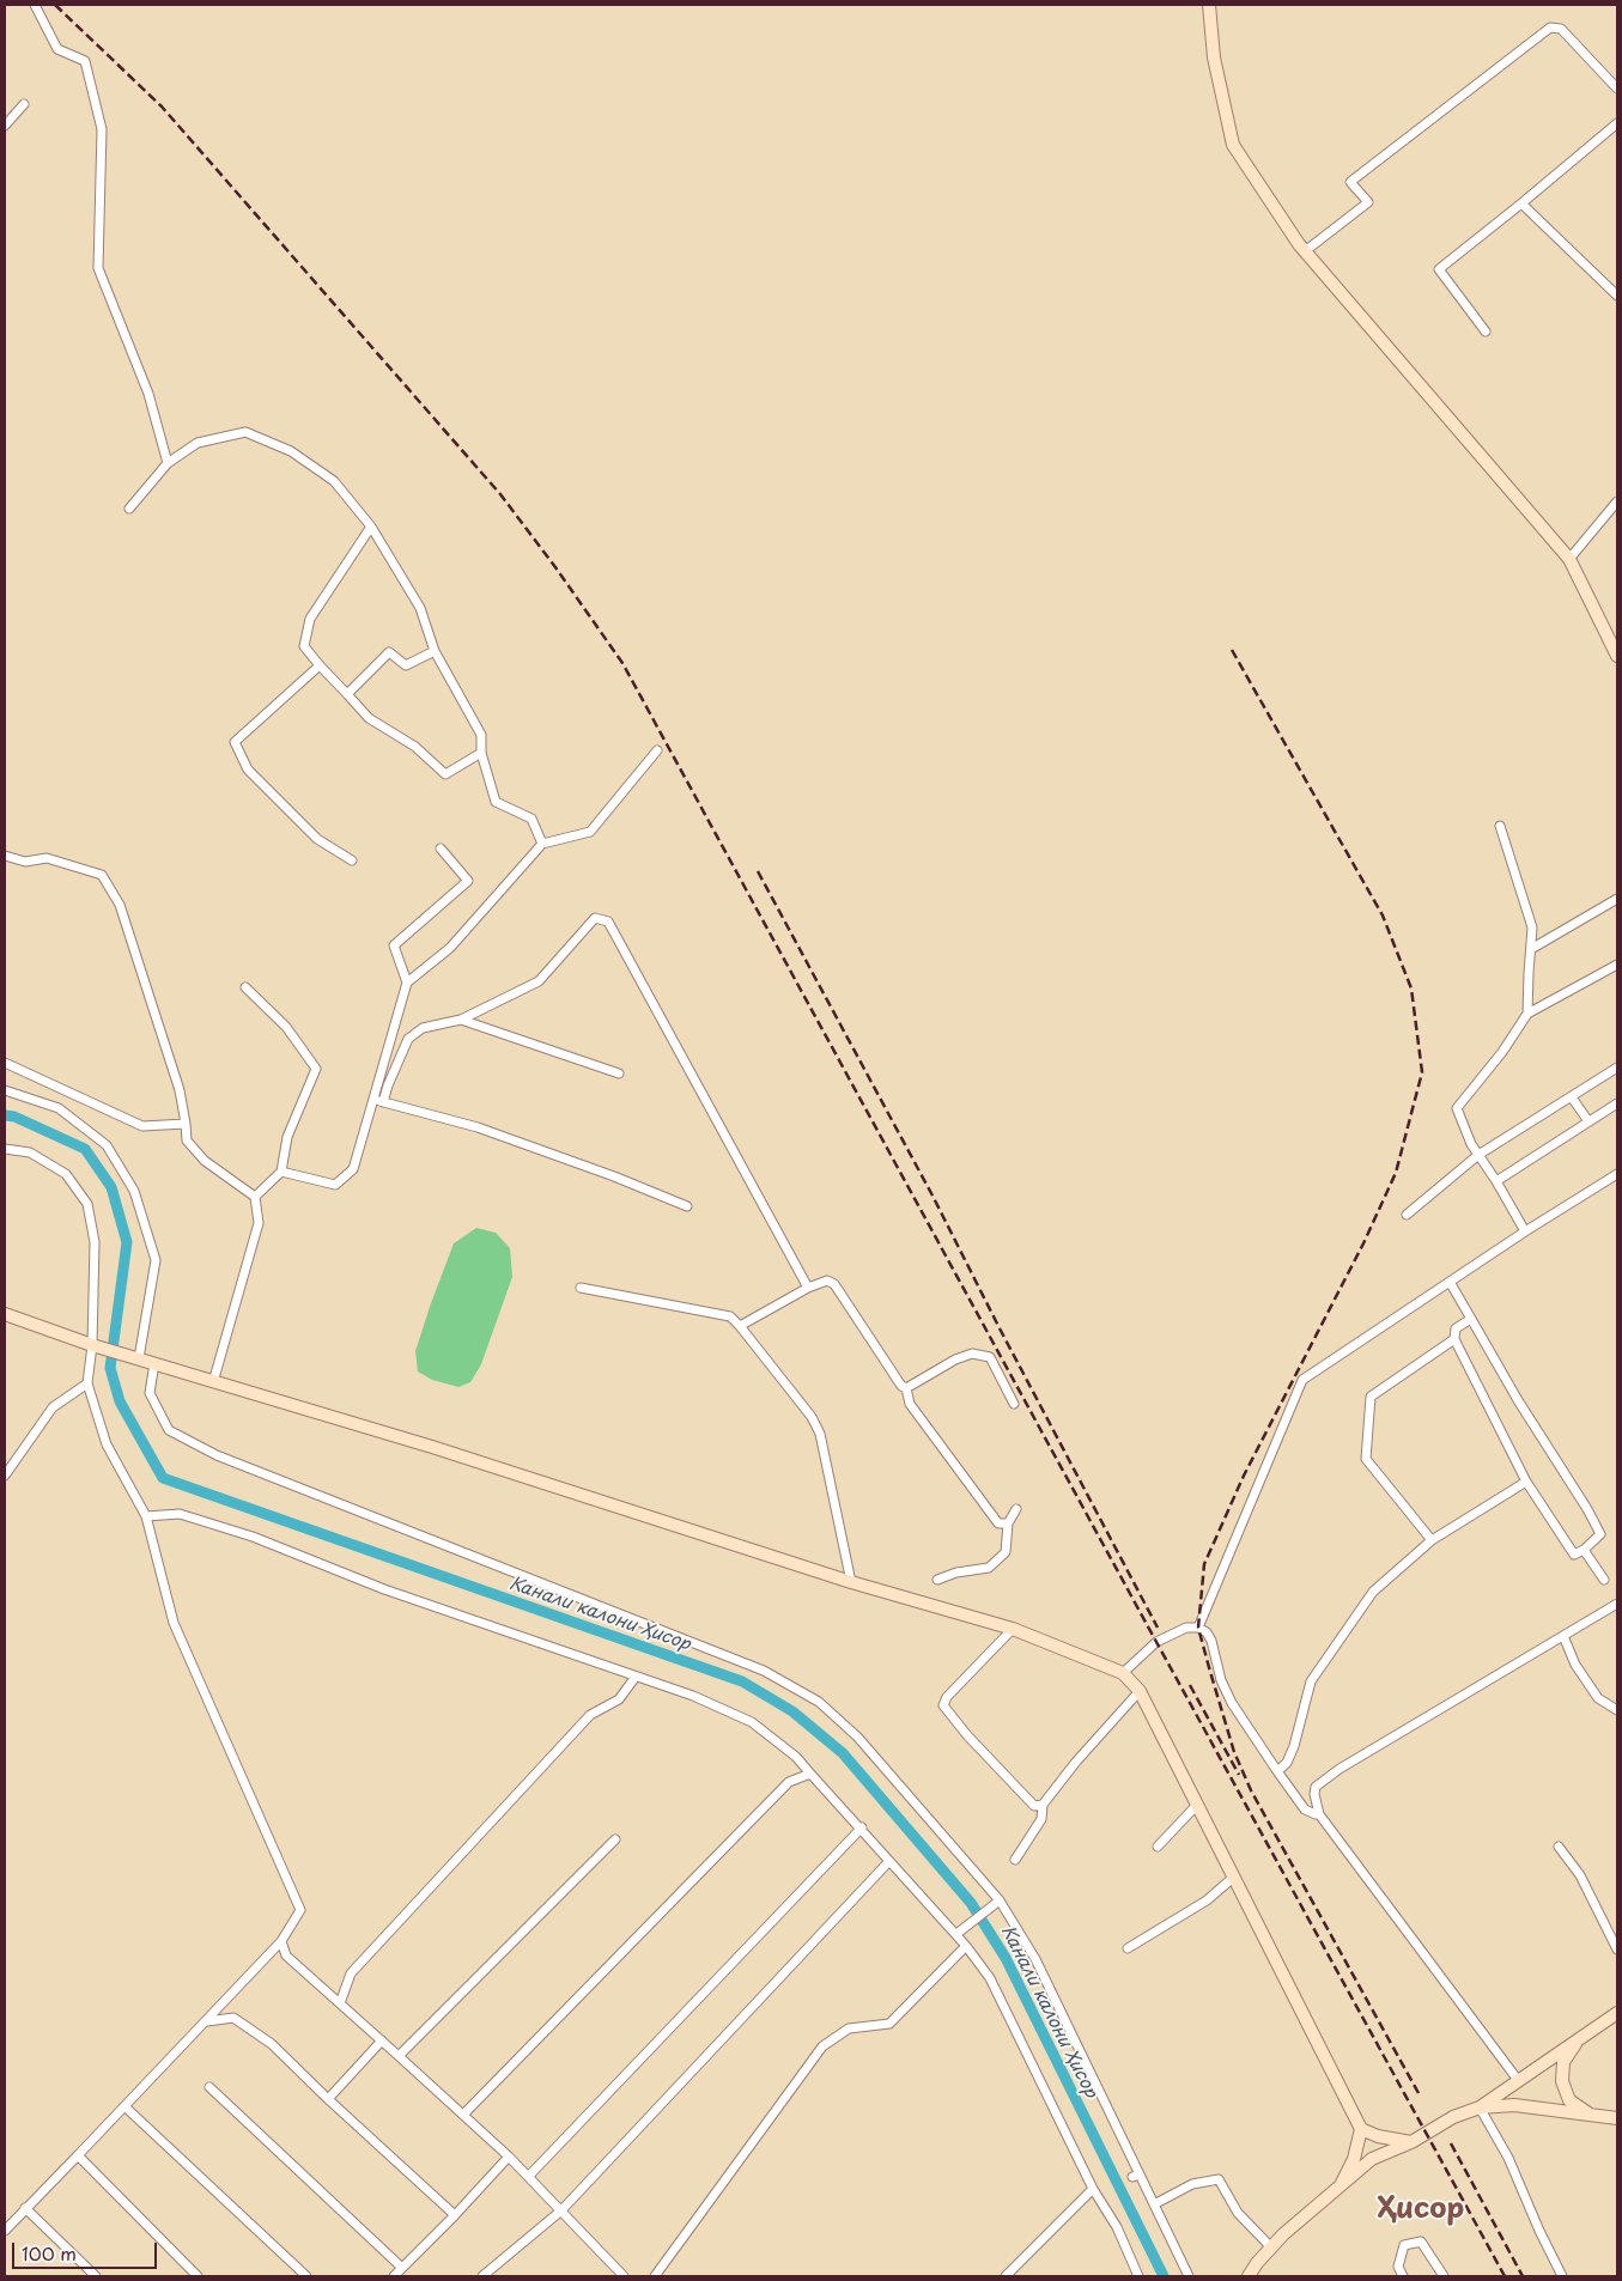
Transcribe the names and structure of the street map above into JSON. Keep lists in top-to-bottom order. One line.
{"districts":["Ҳисор"],"water":["Канали калони Ҳисор"],"scale_bar":"100 m"}
